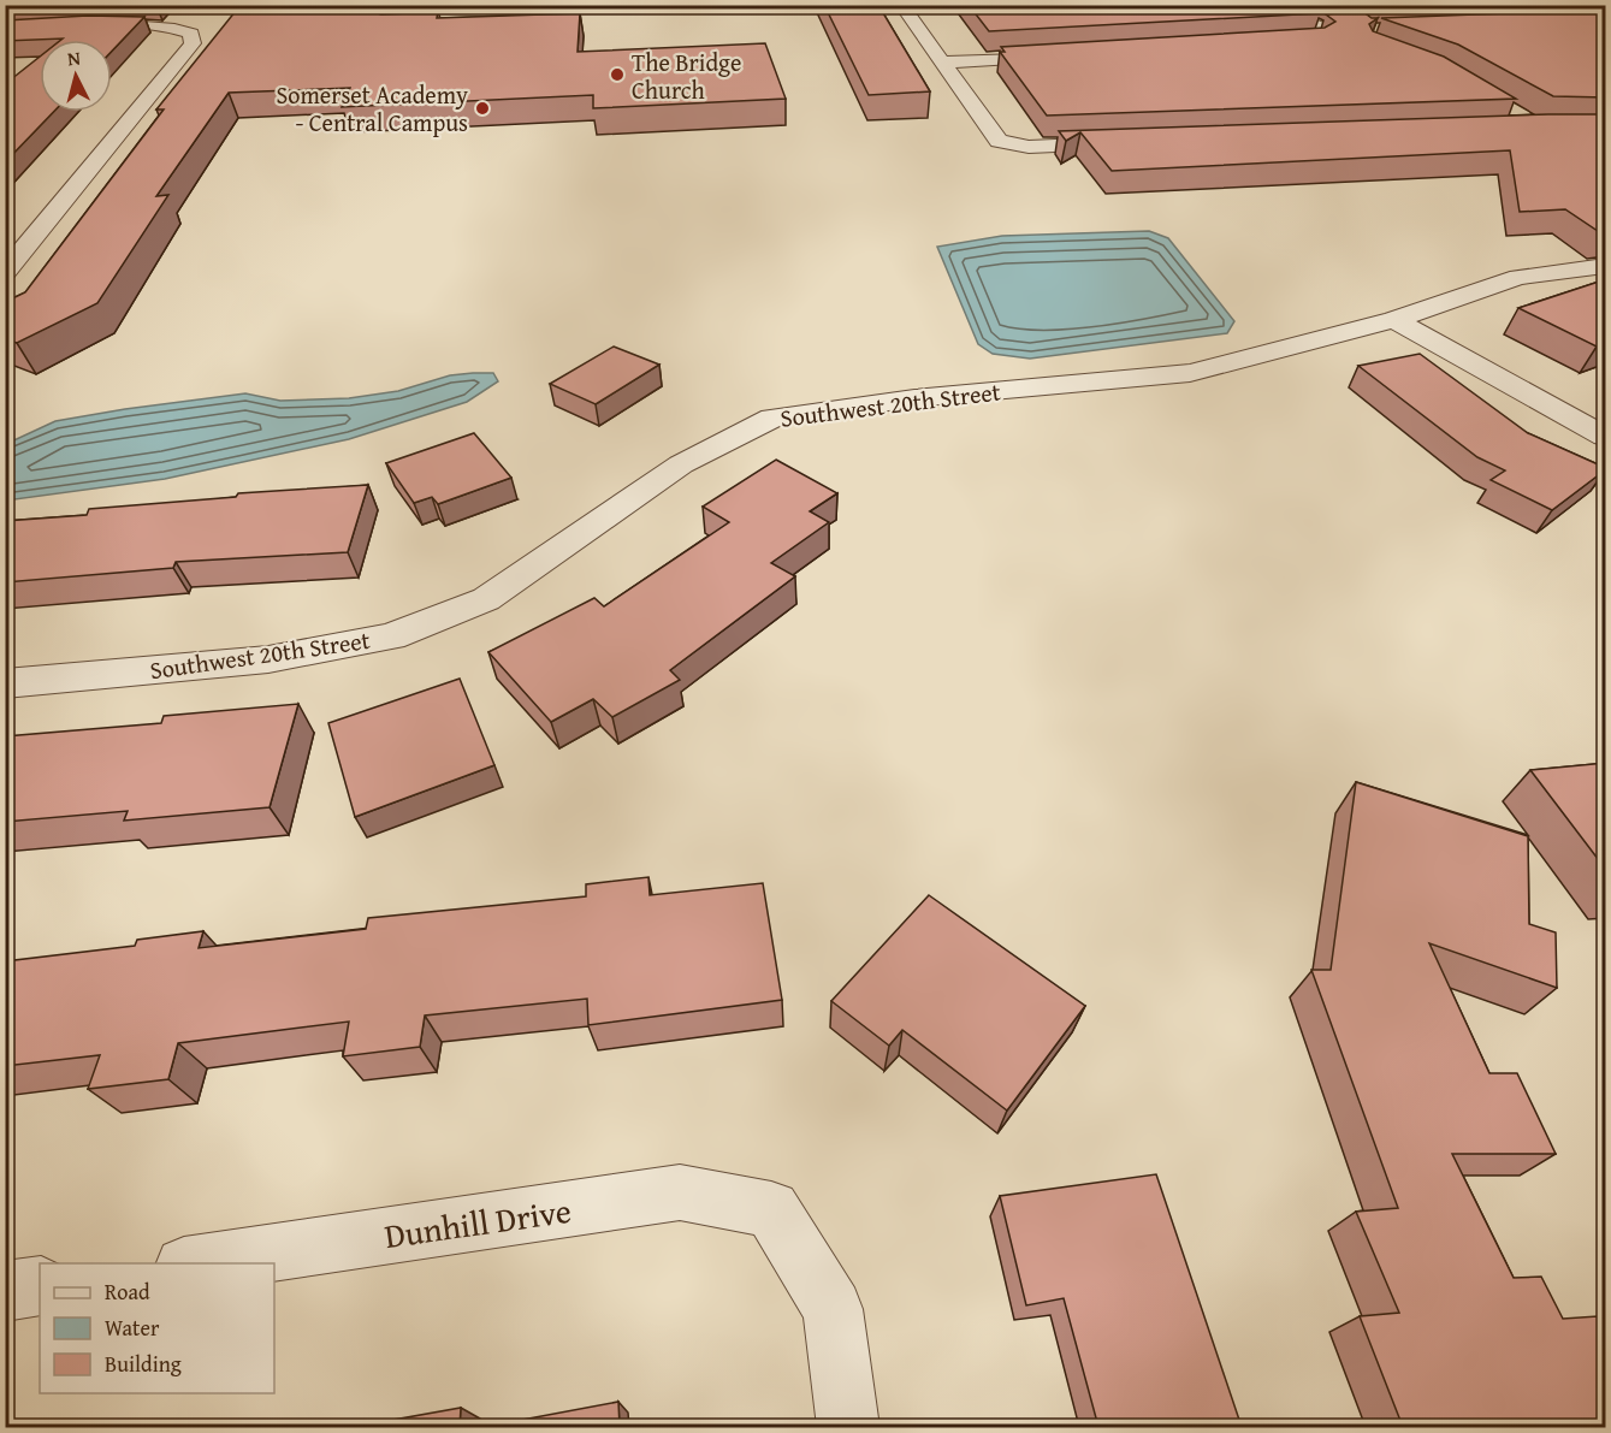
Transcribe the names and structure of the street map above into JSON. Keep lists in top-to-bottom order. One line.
{"streets":{"street":["Southwest 20th Street","Dunhill Drive"]},"places":["The Bridge Church","Somerset Academy - Central Campus"],"legend":["Road","Water","Building"],"north":"top"}
